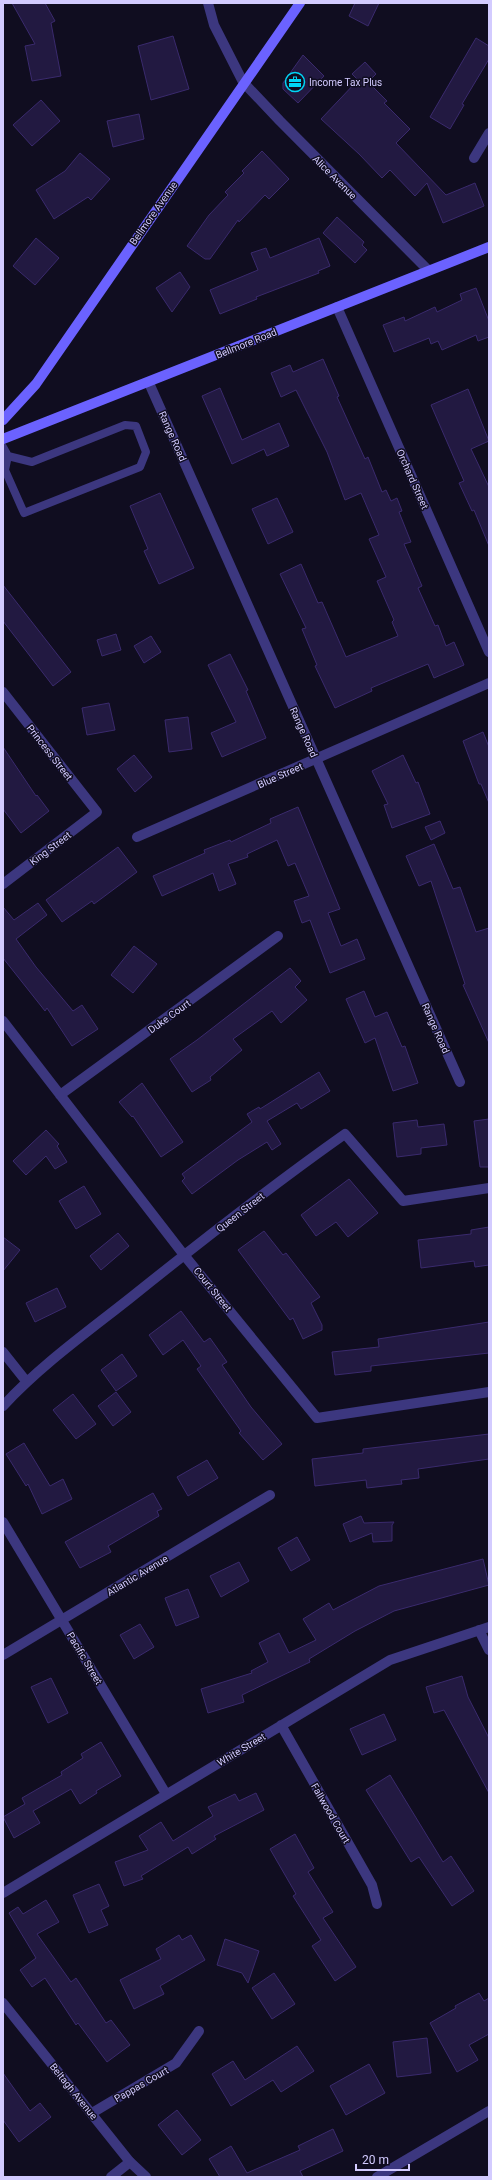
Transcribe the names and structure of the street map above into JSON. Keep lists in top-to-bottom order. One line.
{"streets":{"main road":["Bellmore Avenue","Bellmore Road"],"street":["Alice Avenue","Range Road","Orchard Street","Princess Street","Blue Street","King Street","Duke Court","Queen Street","Court Street","Atlantic Avenue","Pacific Street","White Street","Fallwood Court","Pappas Court","Beltagh Avenue"]},"crossings":[["Alice Avenue","Bellmore Avenue"],["Alice Avenue","Bellmore Road"],["Bellmore Road","Range Road"],["Bellmore Road","Orchard Street"],["Range Road","Blue Street"],["Princess Street","King Street"],["Duke Court","Court Street"],["Queen Street","Court Street"],["Atlantic Avenue","Pacific Street"],["Pacific Street","White Street"],["White Street","Fallwood Court"],["Pappas Court","Beltagh Avenue"]],"places":{"office":["Income Tax Plus"]},"scale_bar":"20 m"}
